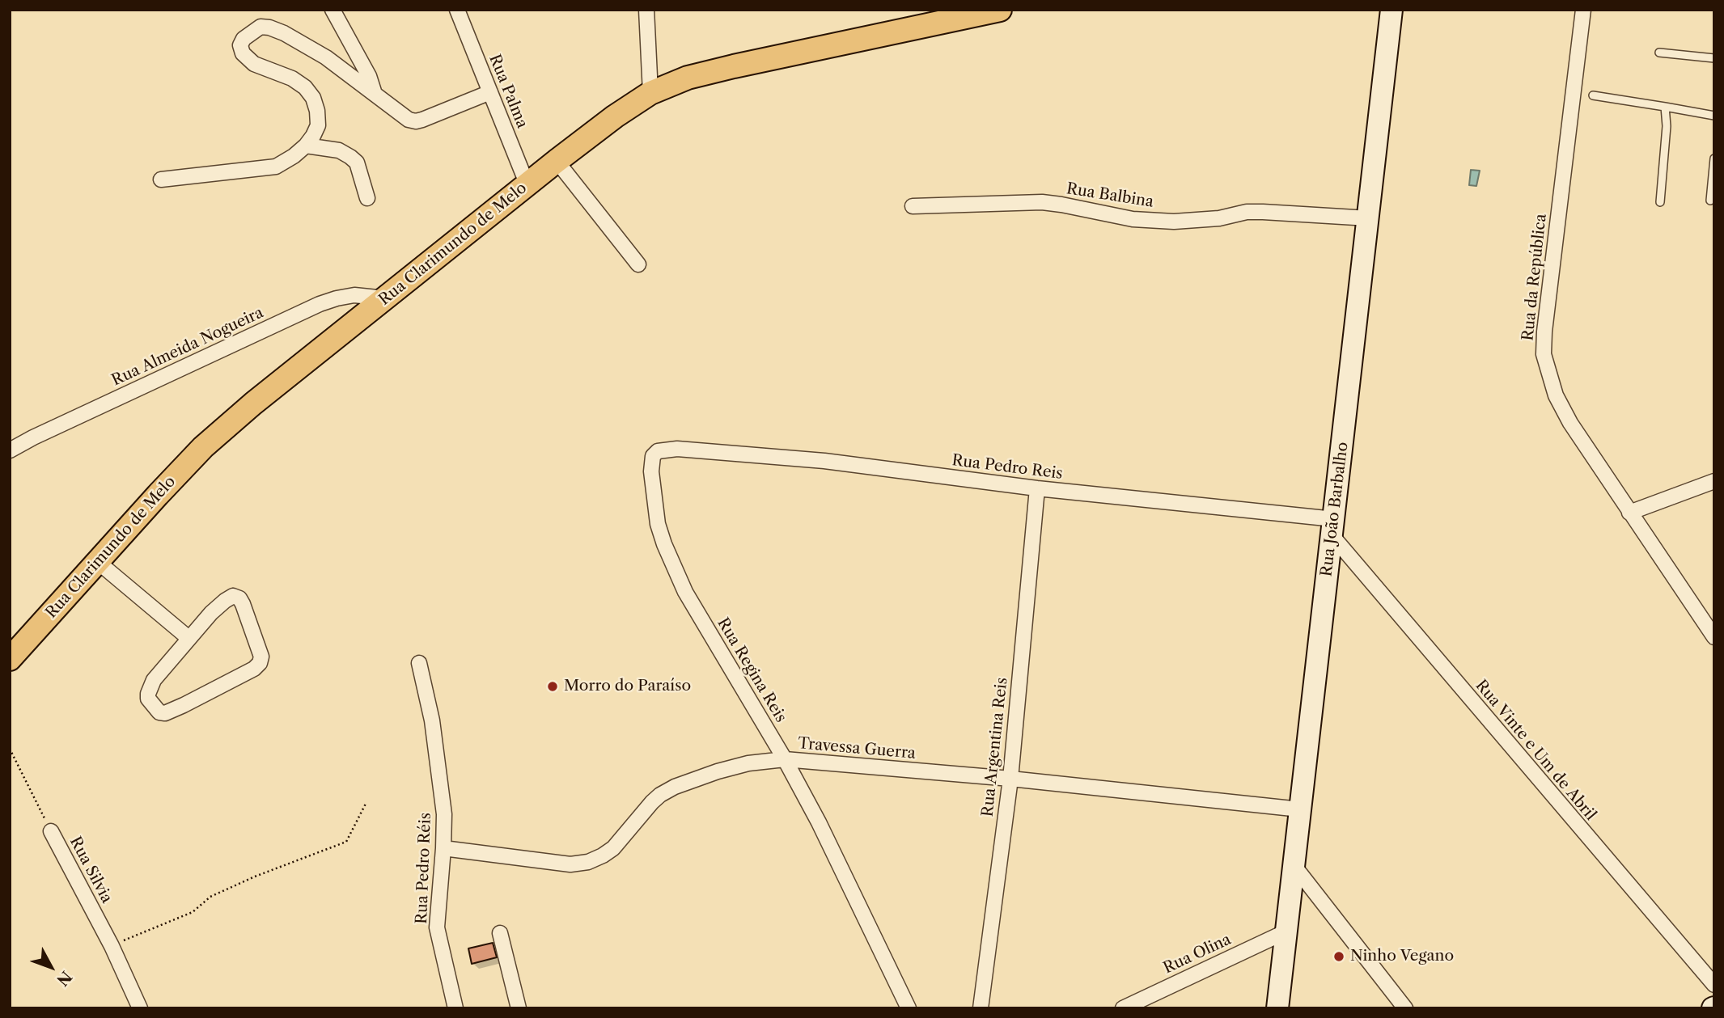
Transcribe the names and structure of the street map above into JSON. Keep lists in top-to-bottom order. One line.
{"streets":{"main road":["Rua Clarimundo de Melo"],"street":["Rua Palma","Rua Balbina","Rua da República","Rua Almeida Nogueira","Rua Pedro Reis","Rua João Barbalho","Rua Regina Reis","Rua Argentina Reis","Travessa Guerra","Rua Vinte e Um de Abril","Rua Pedro Réis","Rua Silvia","Rua Olina"]},"crossings":[["Rua Palma","Rua Clarimundo de Melo"],["Rua Balbina","Rua João Barbalho"],["Rua Clarimundo de Melo","Rua Almeida Nogueira"],["Rua Pedro Reis","Rua João Barbalho"],["Rua Pedro Reis","Rua Regina Reis"],["Rua Pedro Reis","Rua Argentina Reis"],["Rua Pedro Reis","Rua Vinte e Um de Abril"],["Rua João Barbalho","Travessa Guerra"],["Rua João Barbalho","Rua Vinte e Um de Abril"],["Rua João Barbalho","Rua Olina"],["Rua Regina Reis","Travessa Guerra"],["Rua Argentina Reis","Travessa Guerra"],["Travessa Guerra","Rua Pedro Réis"]],"places":["Morro do Paraíso","Ninho Vegano"],"north":"bottom right"}
